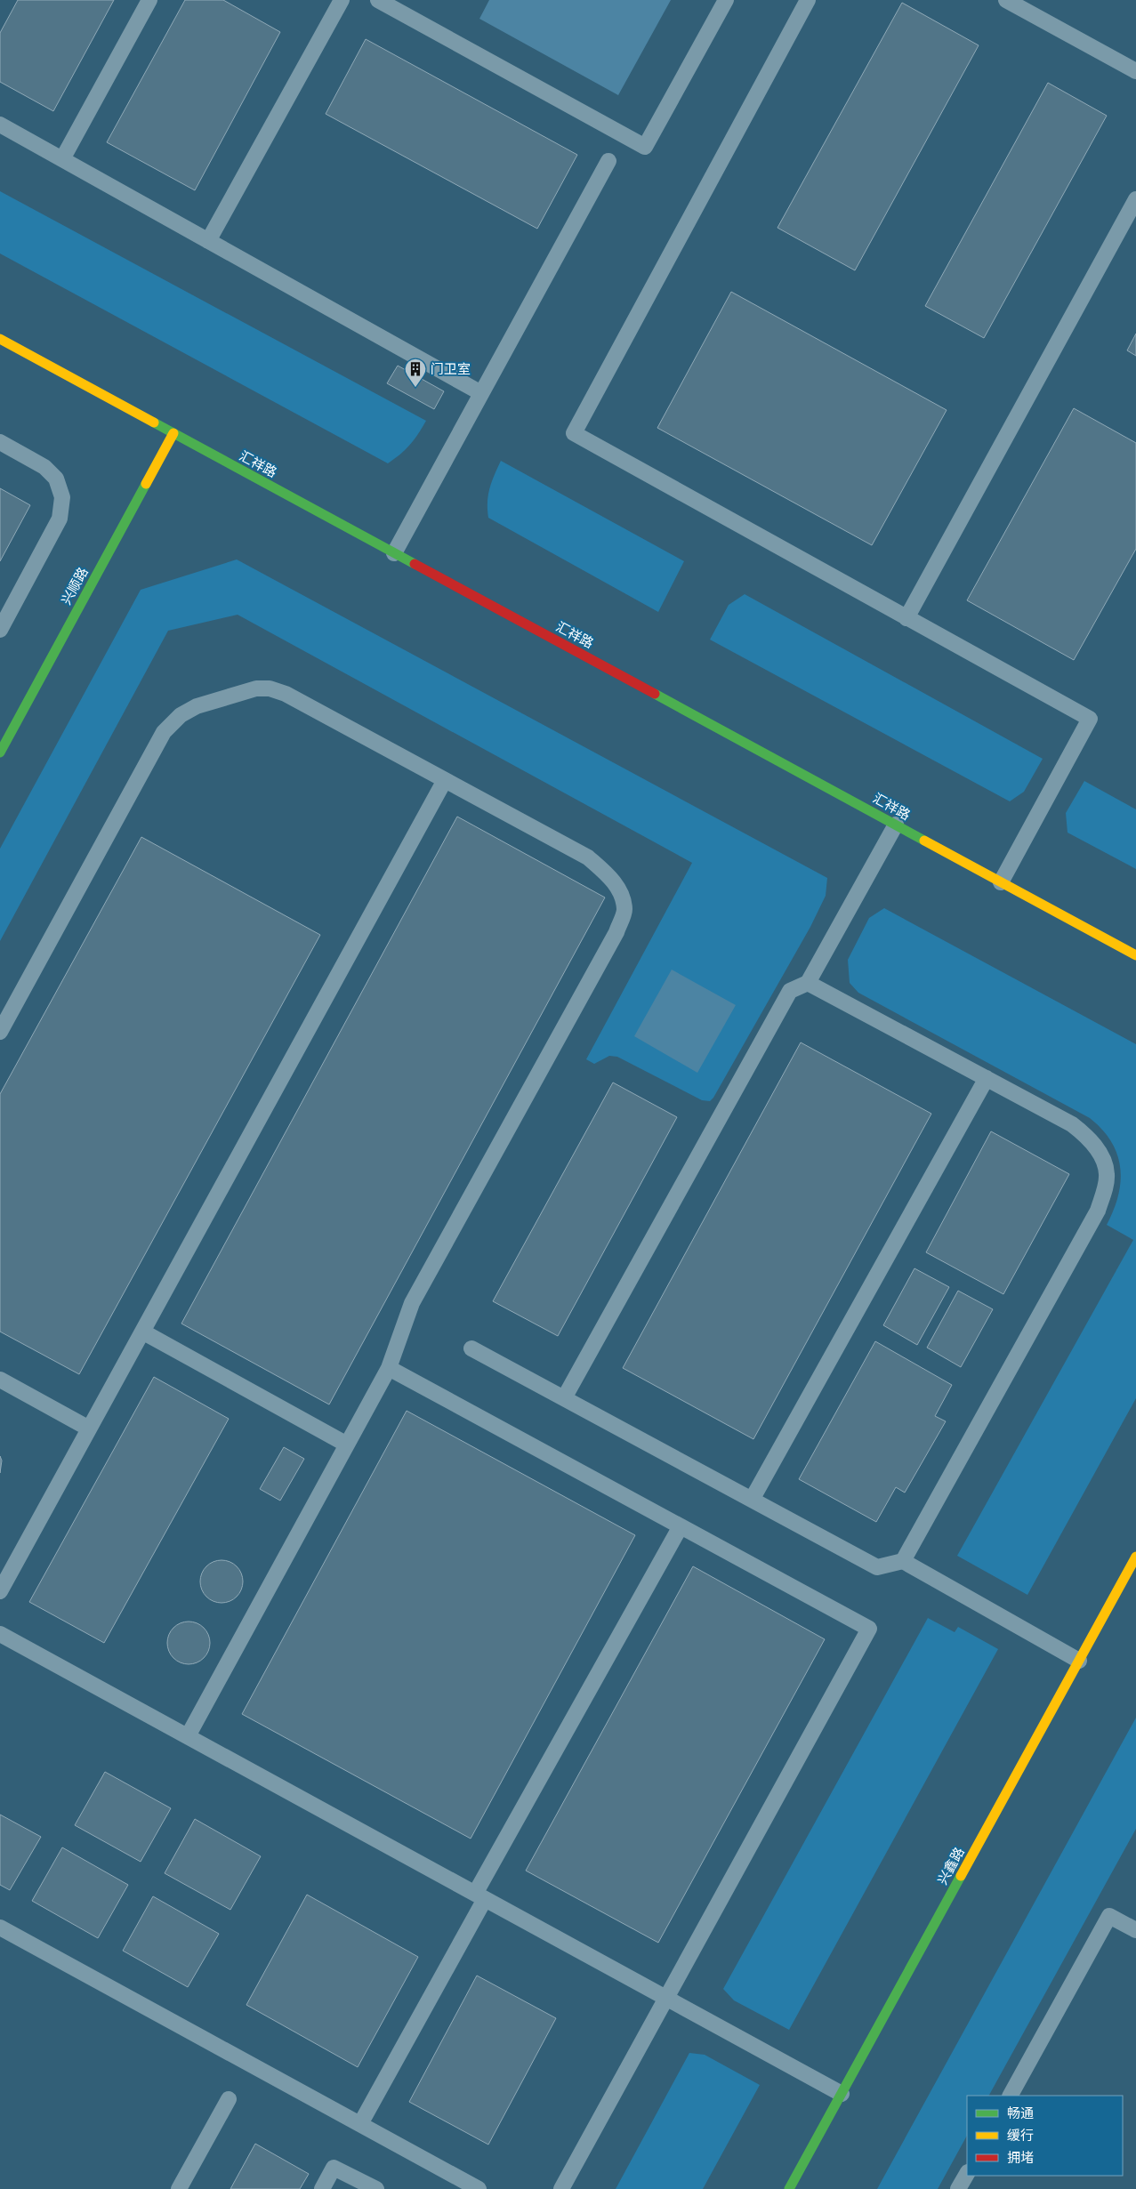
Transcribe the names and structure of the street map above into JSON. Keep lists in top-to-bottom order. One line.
{"streets":{"main road":["汇祥路","兴顺路","兴鑫路"]},"crossings":[["汇祥路","兴顺路"]],"places":{"building":["门卫室"]},"legend":["畅通","缓行","拥堵"]}
